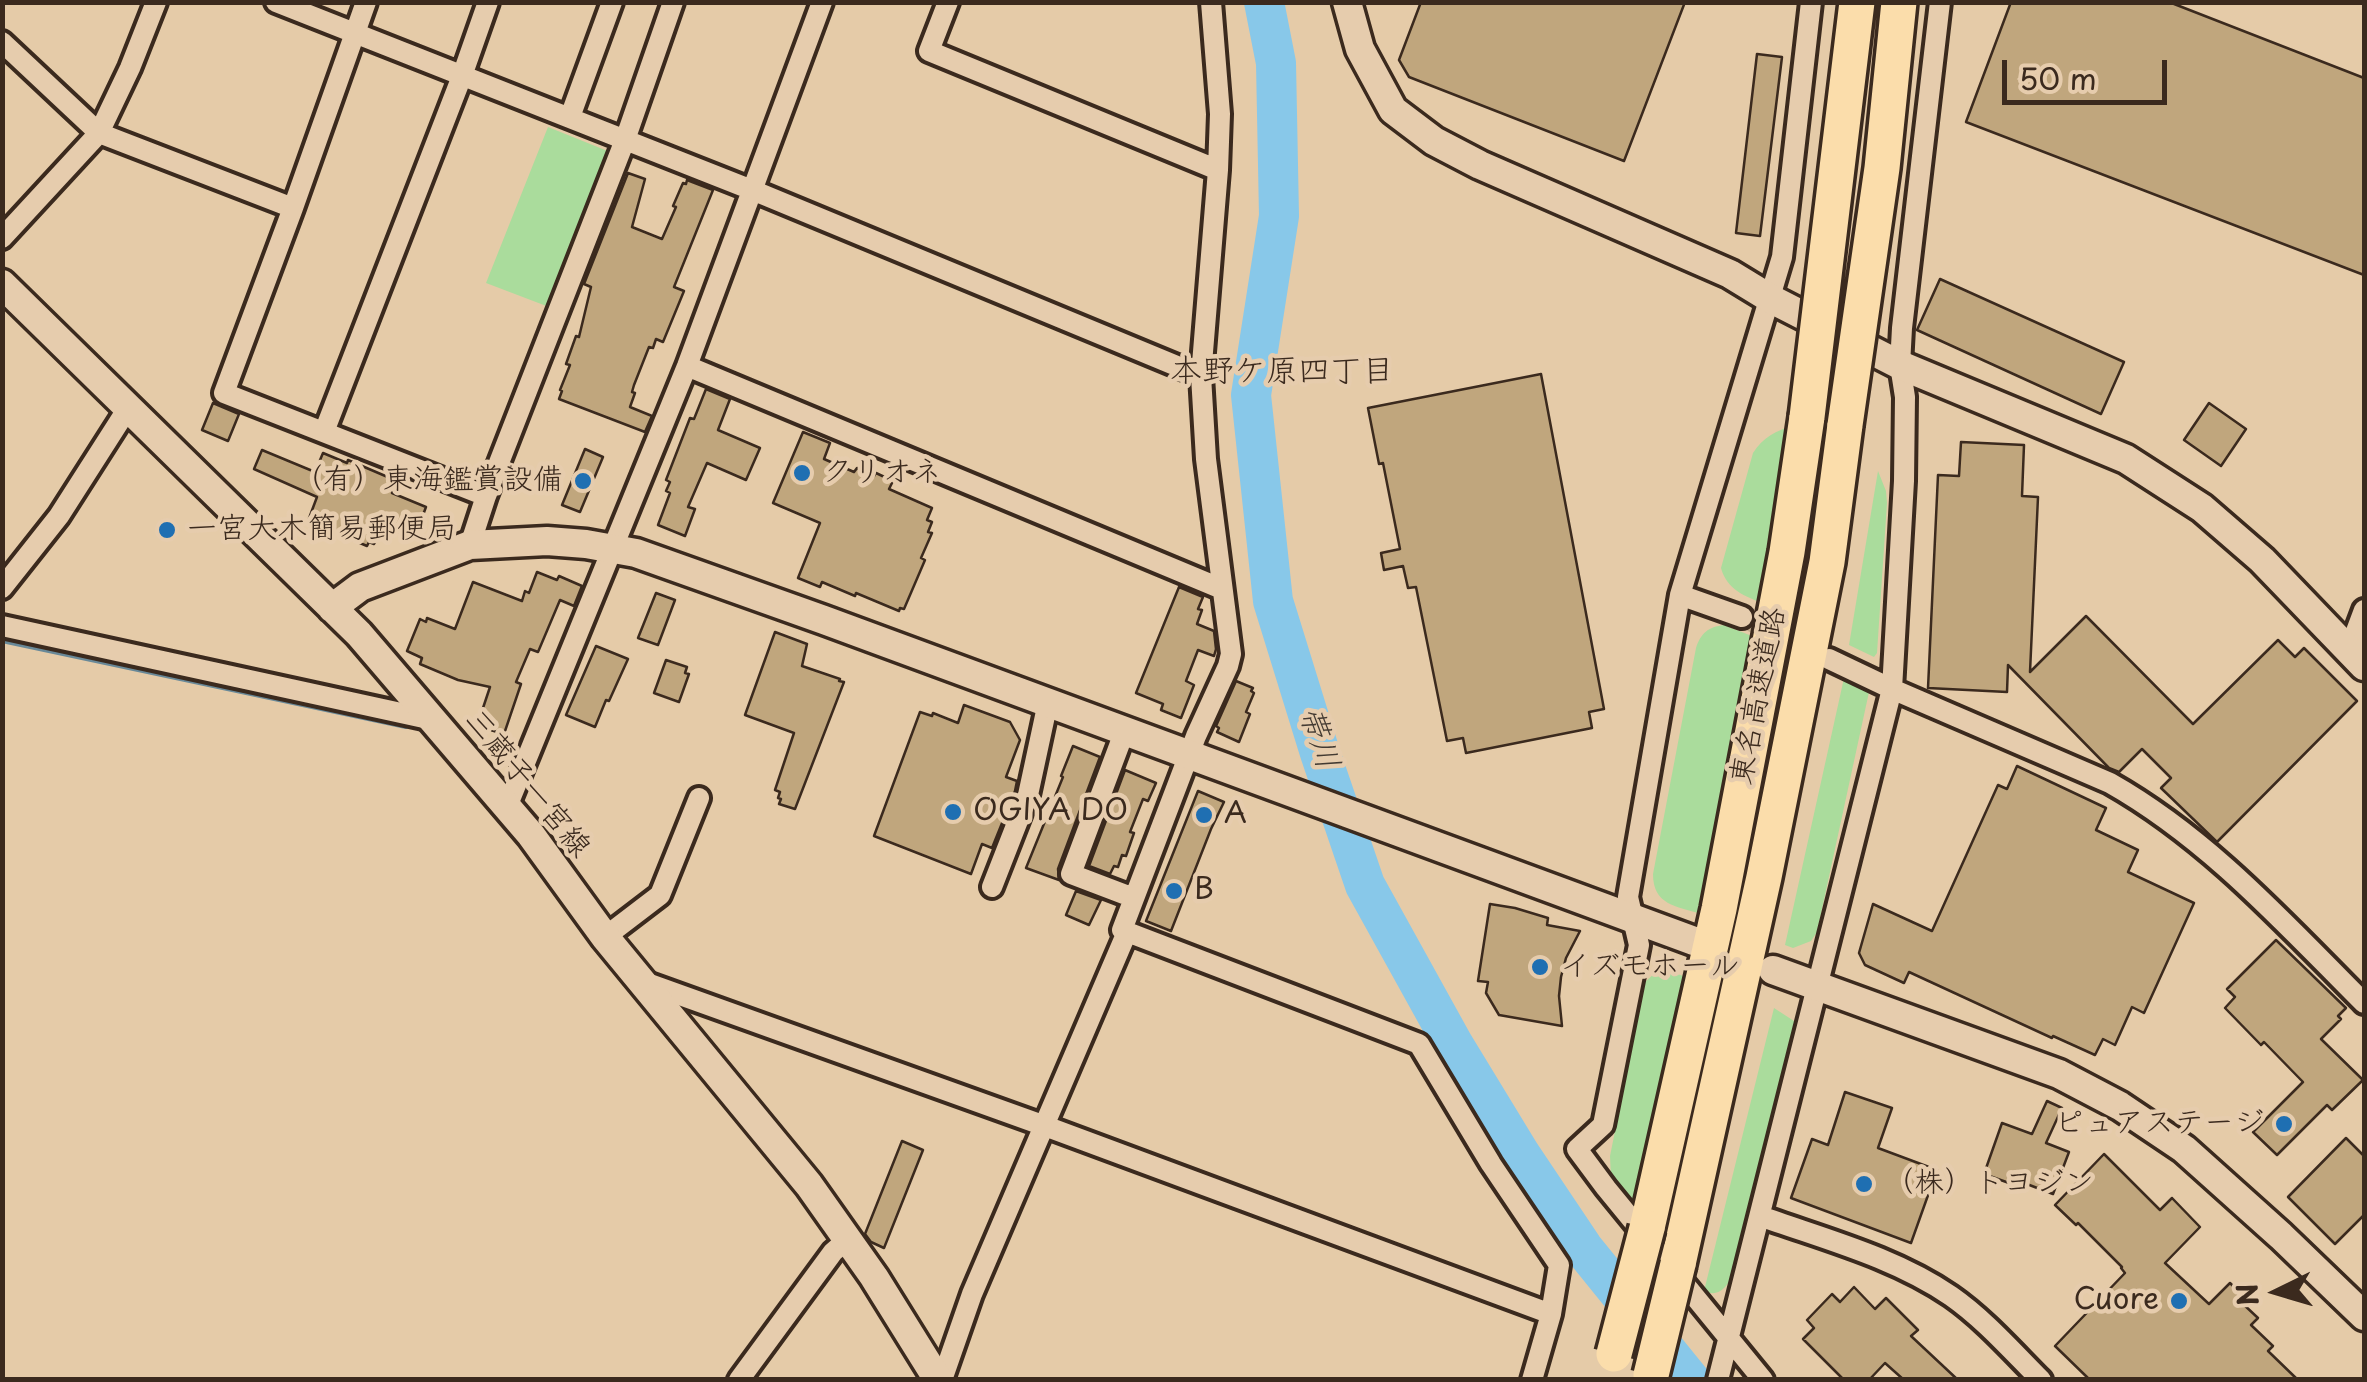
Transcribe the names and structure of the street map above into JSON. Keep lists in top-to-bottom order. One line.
{"streets":{"highway":["東名高速道路"],"street":["三蔵子一宮線"]},"districts":["本野ケ原四丁目"],"water":["帯川"],"places":["クリオネ","（有）東海鑑賞設備","一宮大木簡易郵便局","OGIYA DO","A","B","イズモホール","ピュアステージ","（株）トヨジン","Cuore"],"scale_bar":"50 m","north":"left"}
